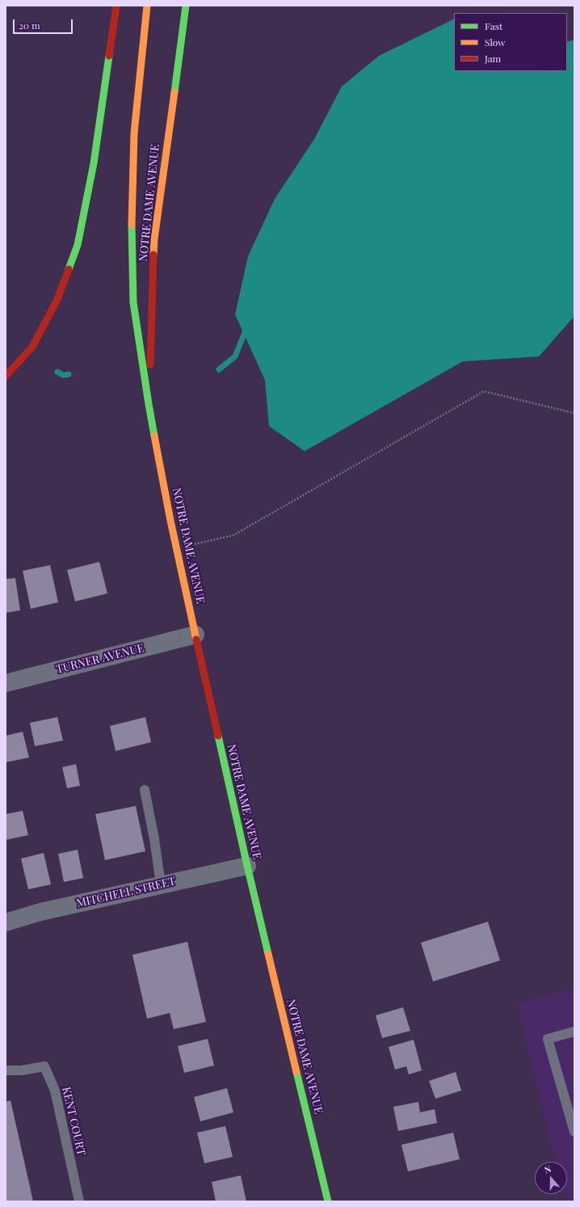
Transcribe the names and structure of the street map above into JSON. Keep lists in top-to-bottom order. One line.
{"streets":{"main road":["NOTRE DAME AVENUE"],"street":["TURNER AVENUE","MITCHELL STREET"],"lane":["KENT COURT"]},"crossings":[["NOTRE DAME AVENUE","TURNER AVENUE"],["NOTRE DAME AVENUE","MITCHELL STREET"]],"legend":["Fast","Slow","Jam"],"scale_bar":"20 m","north":"top"}
